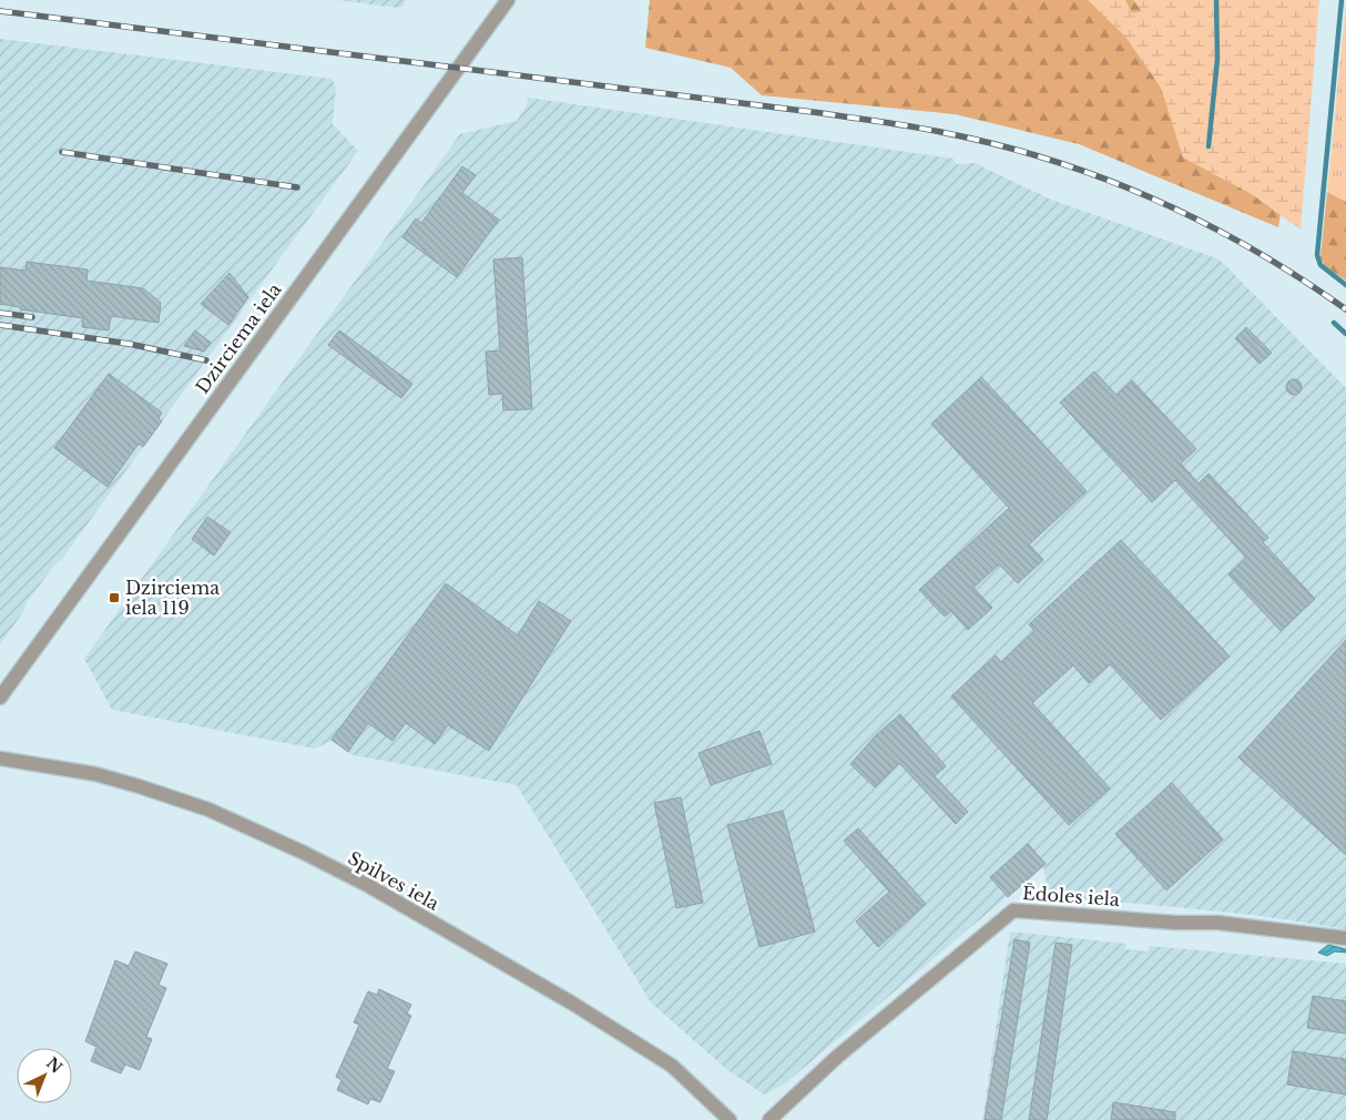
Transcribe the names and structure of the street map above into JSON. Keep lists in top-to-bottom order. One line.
{"streets":{"street":["Dzirciema iela","Spilves iela","Ēdoles iela"]},"places":{"transit":["Dzirciema iela 119"]},"north":"top right"}
